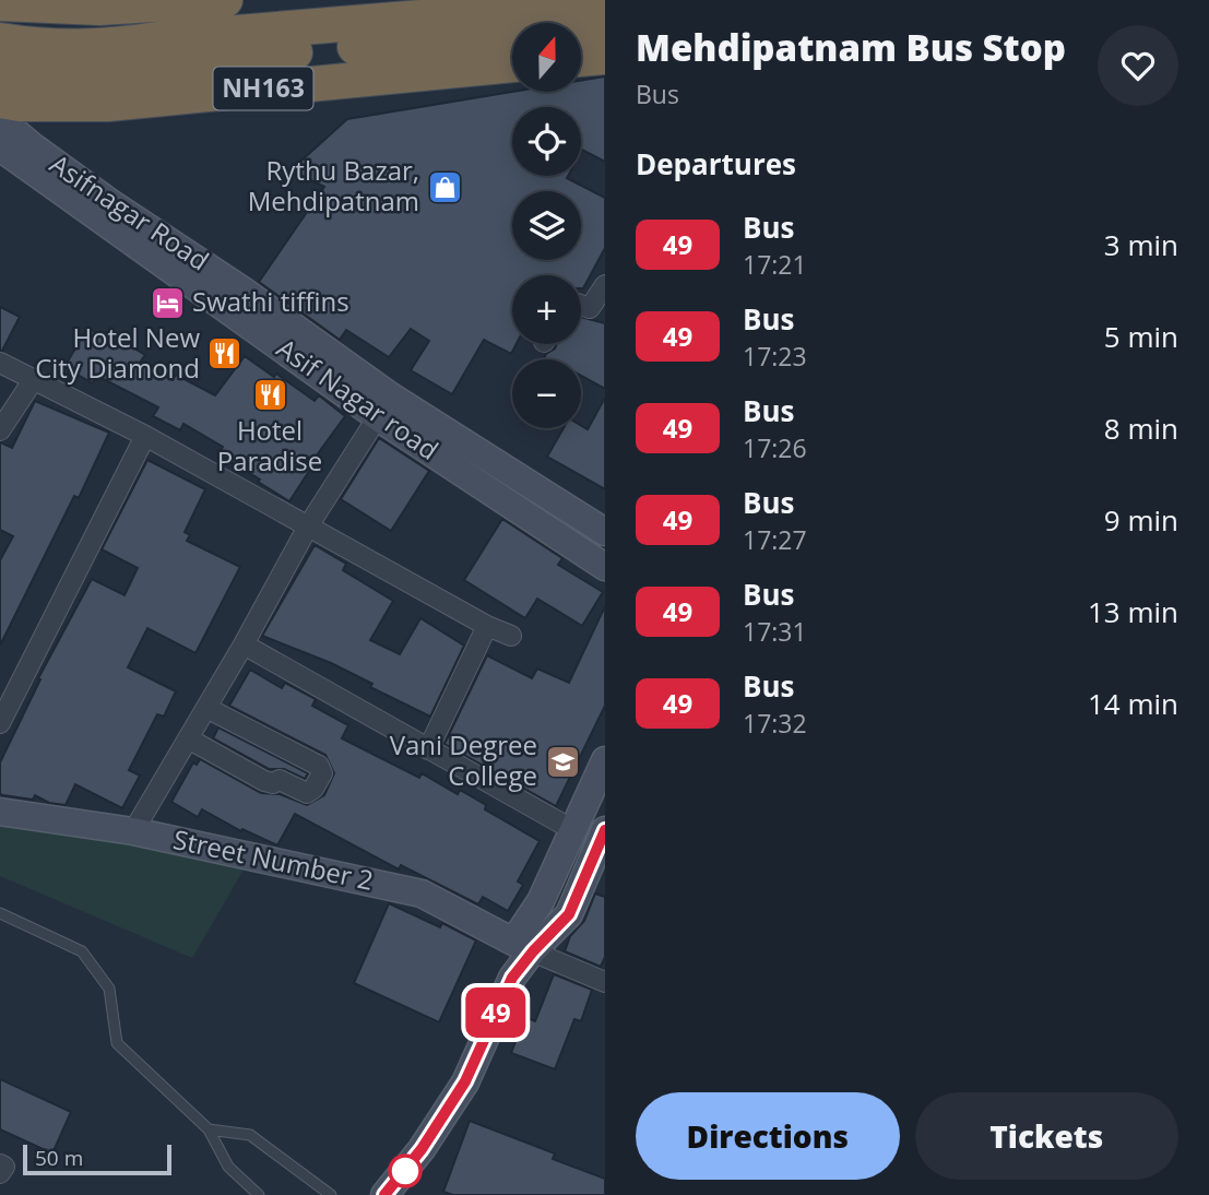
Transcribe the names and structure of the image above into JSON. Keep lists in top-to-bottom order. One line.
{"streets":{"highway":["NH163"],"main road":["Asifnagar Road","Asif Nagar road","Street Number 2"]},"crossings":[["Asifnagar Road","Asif Nagar road"]],"places":{"shop":["Rythu Bazar, Mehdipatnam"],"hotel":["Swathi tiffins"],"restaurant":["Hotel New City Diamond","Hotel Paradise"],"school or university":["Vani Degree College"]},"lines":["bus line 49"],"scale_bar":"50 m","north":"top","page":{"on_map":"49","heading":[["Mehdipatnam Bus Stop","Bus"],"Departures"],"map_buttons":["+","−"],"list":[{"mark":"49","name":"Bus","note":"17:21","value":"3 min"},{"mark":"49","name":"Bus","note":"17:23","value":"5 min"},{"mark":"49","name":"Bus","note":"17:26","value":"8 min"},{"mark":"49","name":"Bus","note":"17:27","value":"9 min"},{"mark":"49","name":"Bus","note":"17:31","value":"13 min"},{"mark":"49","name":"Bus","note":"17:32","value":"14 min"}],"buttons":["Directions","Tickets"],"scale":"50 m"}}
